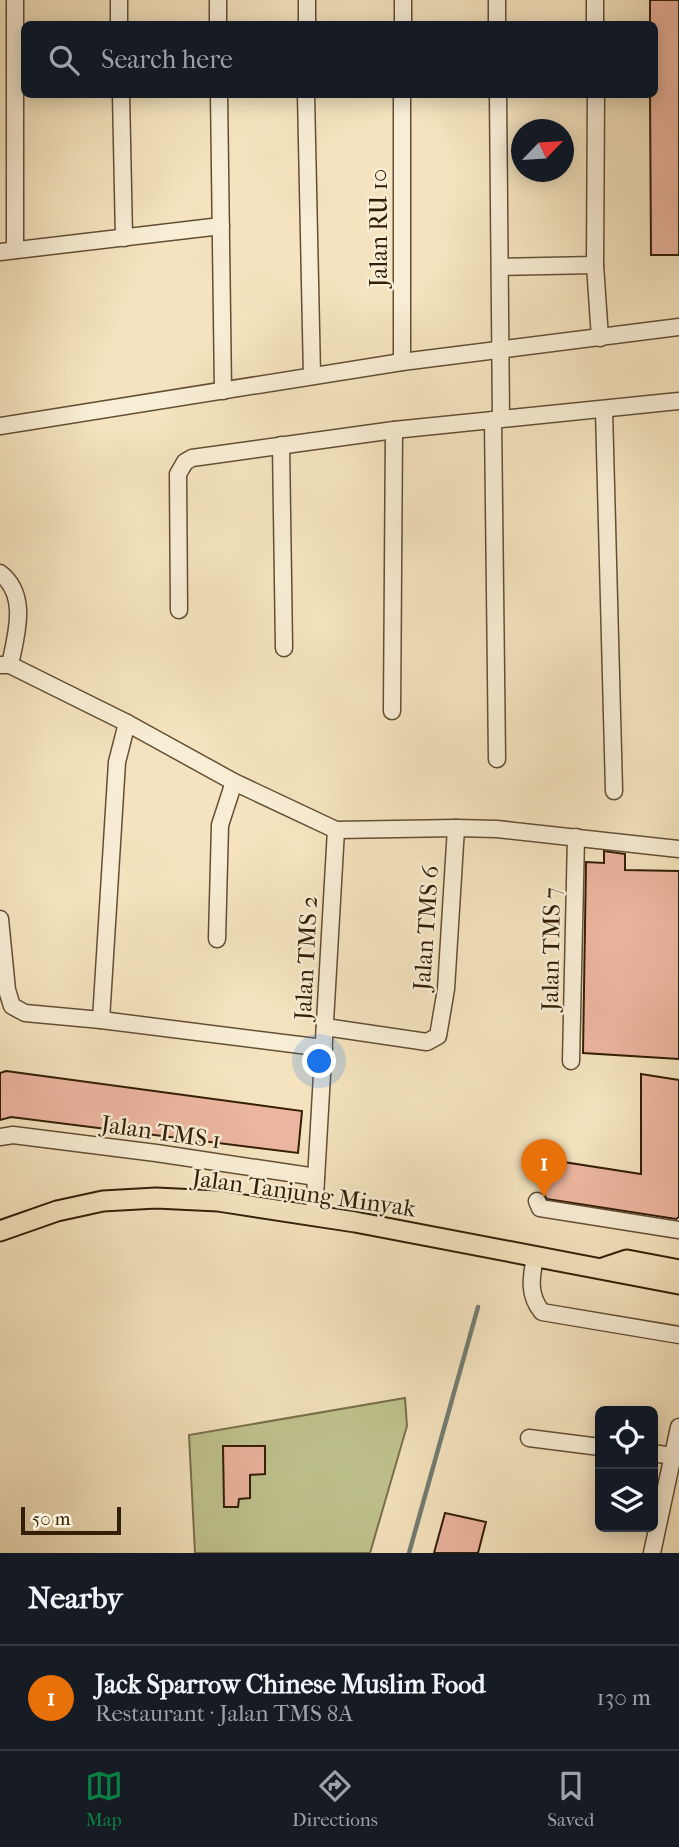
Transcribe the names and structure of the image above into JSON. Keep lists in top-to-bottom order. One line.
{"streets":{"main road":["Jalan Tanjung Minyak"],"street":["Jalan RU 10","Jalan TMS 6","Jalan TMS 7","Jalan TMS 2","Jalan TMS 1"]},"crossings":[["Jalan TMS 6","Jalan TMS 2"],["Jalan TMS 2","Jalan TMS 1"],["Jalan TMS 2","Jalan Tanjung Minyak"]],"scale_bar":"50 m","north":"top right","page":{"search":"Search here","pins":"1","scale":"50 m","heading":"Nearby","list":[{"mark":"1","name":"Jack Sparrow Chinese Muslim Food","note":"Restaurant · Jalan TMS 8A","value":"130 m"}],"nav":["Map","Directions","Saved"]}}
